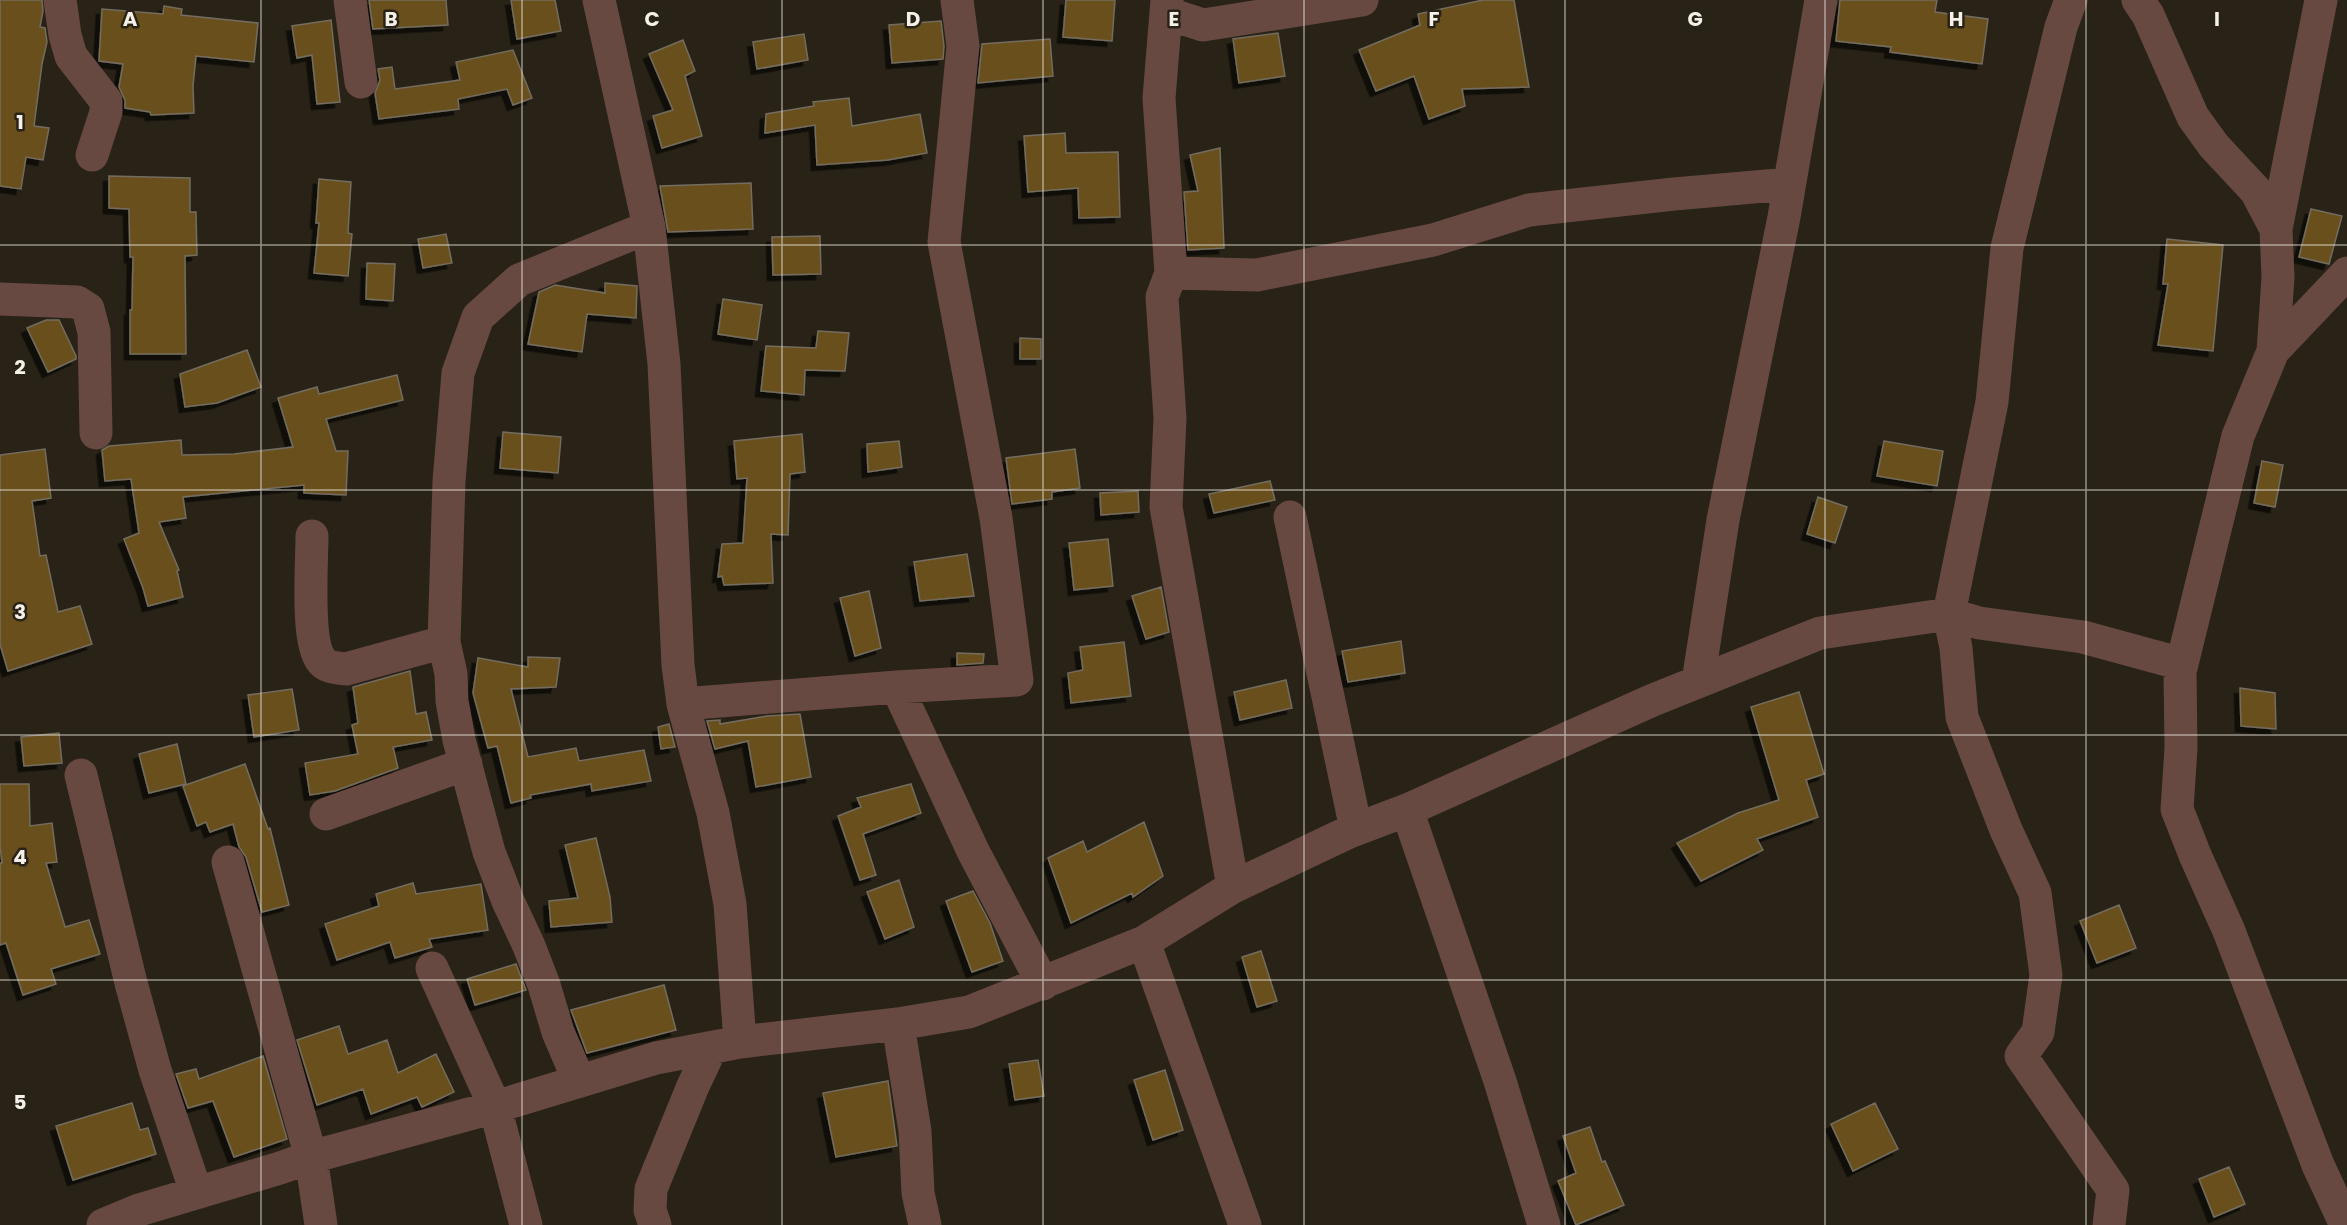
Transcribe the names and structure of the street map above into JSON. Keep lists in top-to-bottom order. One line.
{"grid":{"columns":["A","B","C","D","E","F","G","H","I"],"rows":["1","2","3","4","5"]}}
